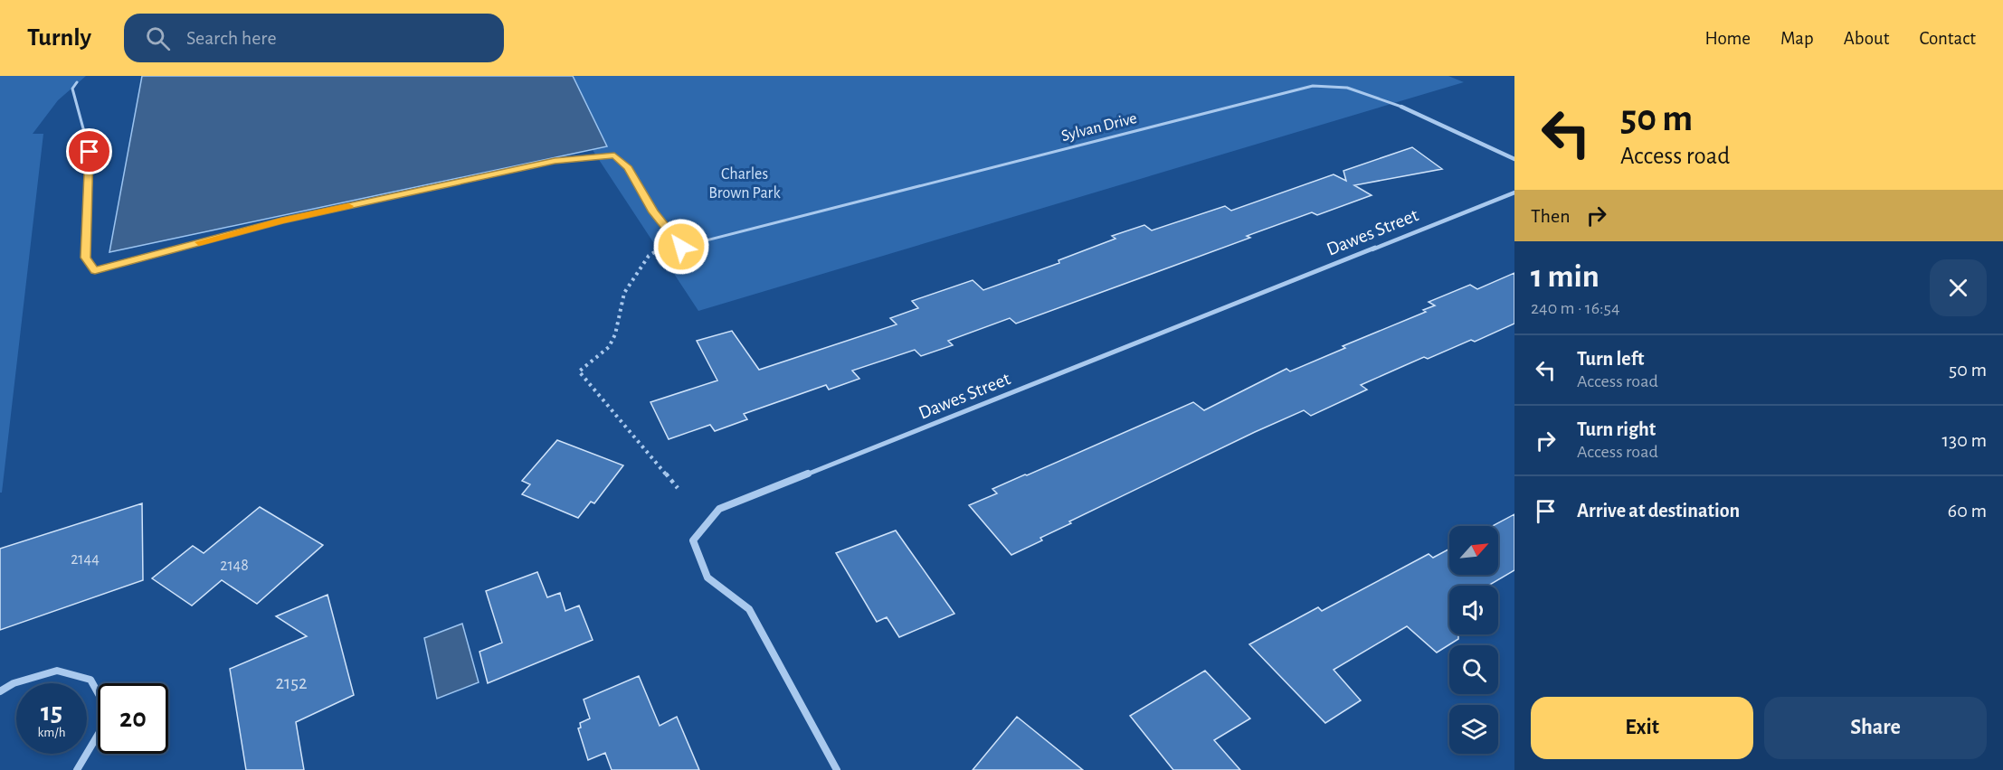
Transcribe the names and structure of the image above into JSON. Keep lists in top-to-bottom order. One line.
{"streets":{"street":["Sylvan Drive","Dawes Street"]},"parks":["Charles Brown Park"],"house_numbers":["2144","2148","2152"],"north":"top right","page":{"header":"Turnly","search":"Search here","nav":["Home","Map","About","Contact"],"turn":["50 m","Access road"],"then":"Then","heading":["1 min","240 m · 16:54"],"list":[{"name":"Turn left","note":"Access road","value":"50 m"},{"name":"Turn right","note":"Access road","value":"130 m"},{"name":"Arrive at destination","value":"60 m"}],"speed":"15 km/h","limit":"20","buttons":["Exit","Share"]}}
